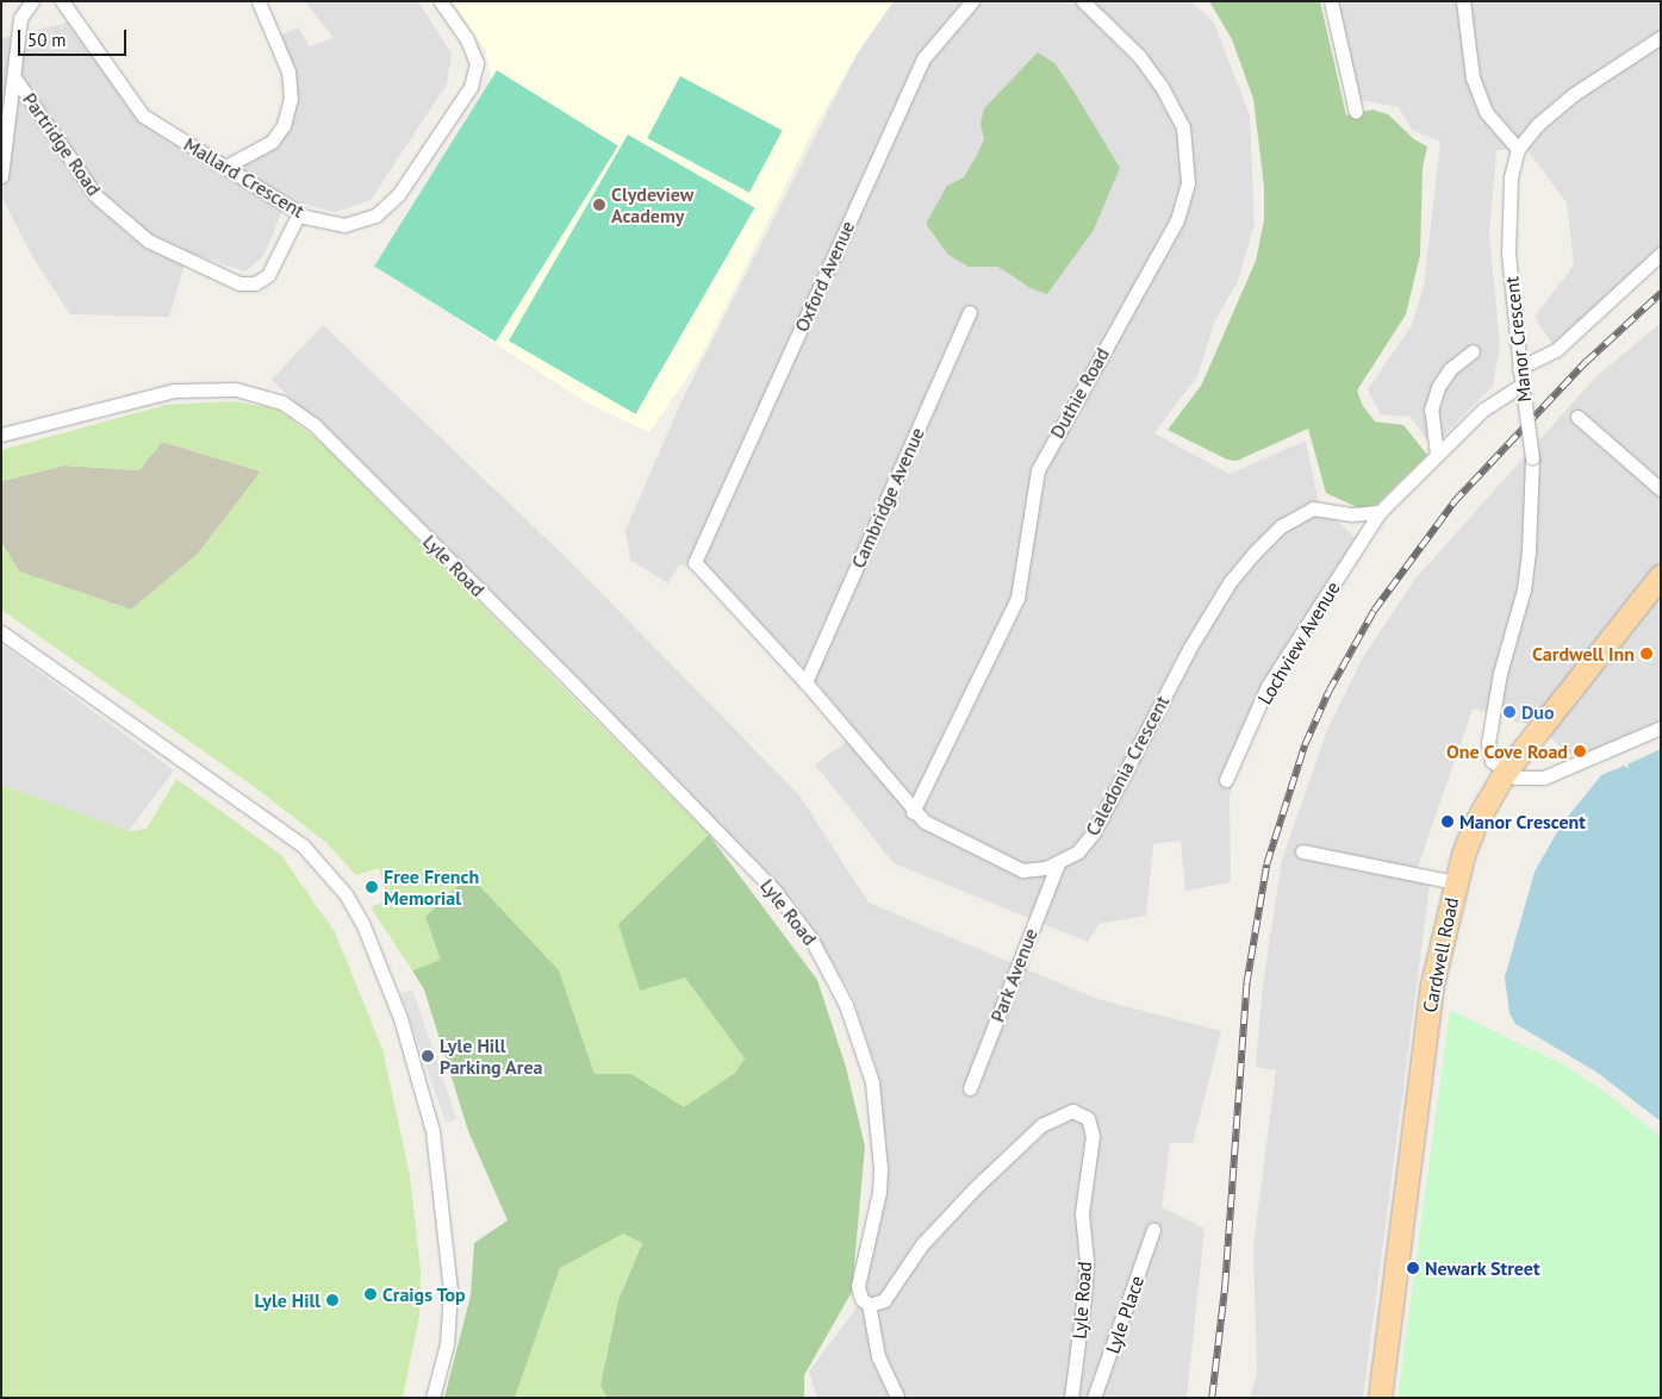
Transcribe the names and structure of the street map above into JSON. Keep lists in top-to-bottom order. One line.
{"streets":{"main road":["Cardwell Road"],"street":["Partridge Road","Mallard Crescent","Oxford Avenue","Manor Crescent","Duthie Road","Cambridge Avenue","Lyle Road","Lochview Avenue","Caledonia Crescent","Park Avenue","Lyle Place"]},"crossings":[["Partridge Road","Mallard Crescent"],["Oxford Avenue","Caledonia Crescent"],["Manor Crescent","Cardwell Road"],["Duthie Road","Caledonia Crescent"],["Cambridge Avenue","Caledonia Crescent"],["Lochview Avenue","Caledonia Crescent"],["Caledonia Crescent","Park Avenue"]],"places":["Clydeview Academy","Cardwell Inn","Duo","One Cove Road","Manor Crescent","Free French Memorial","Lyle Hill Parking Area","Newark Street","Craigs Top","Lyle Hill"],"scale_bar":"50 m"}
